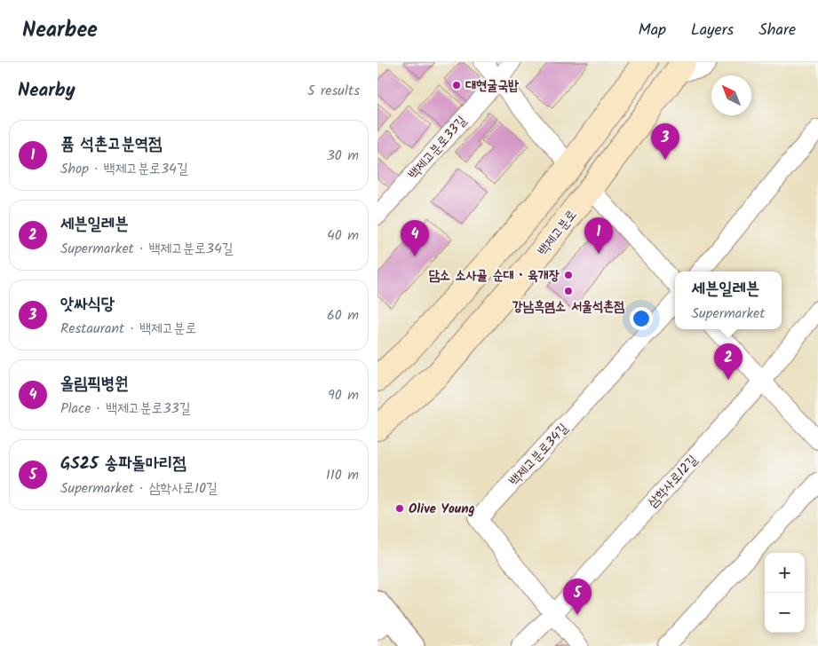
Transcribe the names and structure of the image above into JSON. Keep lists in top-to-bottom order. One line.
{"streets":{"main road":["백제고분로"],"street":["백제고분로33길","백제고분로34길","삼학사로12길"]},"crossings":[["백제고분로34길","삼학사로12길"]],"places":["대현굴국밥","담소 소사골 순대 • 육개장","강남흑염소 서울석촌점","Olive Young"],"north":"top left","page":{"header":"Nearbee","nav":["Map","Layers","Share"],"heading":["Nearby","5 results"],"list":[{"mark":"1","name":"퓸 석촌고분역점","note":"Shop · 백제고분로34길","value":"30 m"},{"mark":"2","name":"세븐일레븐","note":"Supermarket · 백제고분로34길","value":"40 m"},{"mark":"3","name":"앗싸식당","note":"Restaurant · 백제고분로","value":"60 m"},{"mark":"4","name":"올림픽병원","note":"Place · 백제고분로33길","value":"90 m"},{"mark":"5","name":"GS25 송파돌마리점","note":"Supermarket · 삼학사로10길","value":"110 m"}],"pins":["3","1","4","2","5"],"popup":["세븐일레븐","Supermarket"],"map_buttons":["+","−"]}}
